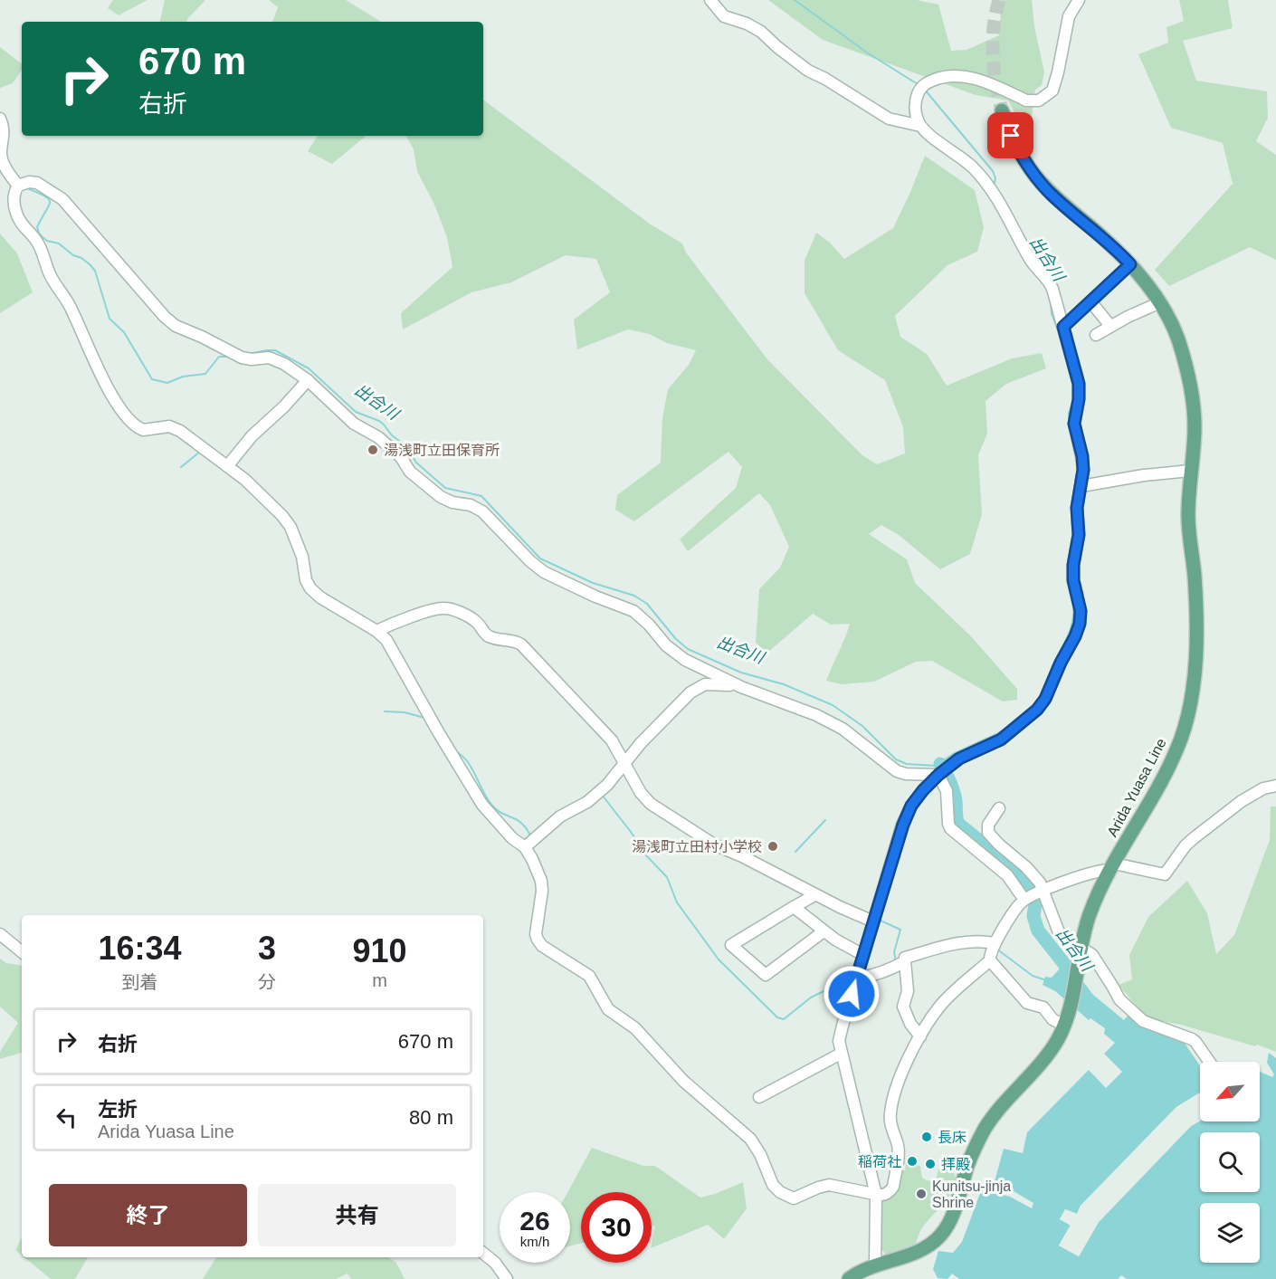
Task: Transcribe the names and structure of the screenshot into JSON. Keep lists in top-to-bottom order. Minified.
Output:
{"streets":{"main road":["Arida Yuasa Line"]},"water":["出合川"],"places":["湯浅町立田保育所","湯浅町立田村小学校","長床","稲荷社","拝殿","Kunitsu-jinja Shrine"],"north":"bottom left","page":{"turn":["670 m","右折"],"eta":["16:34","到着","3","分","910","m"],"list":[{"name":"右折","value":"670 m"},{"name":"左折","note":"Arida Yuasa Line","value":"80 m"}],"buttons":["終了","共有"],"speed":"26 km/h","limit":"30"}}
